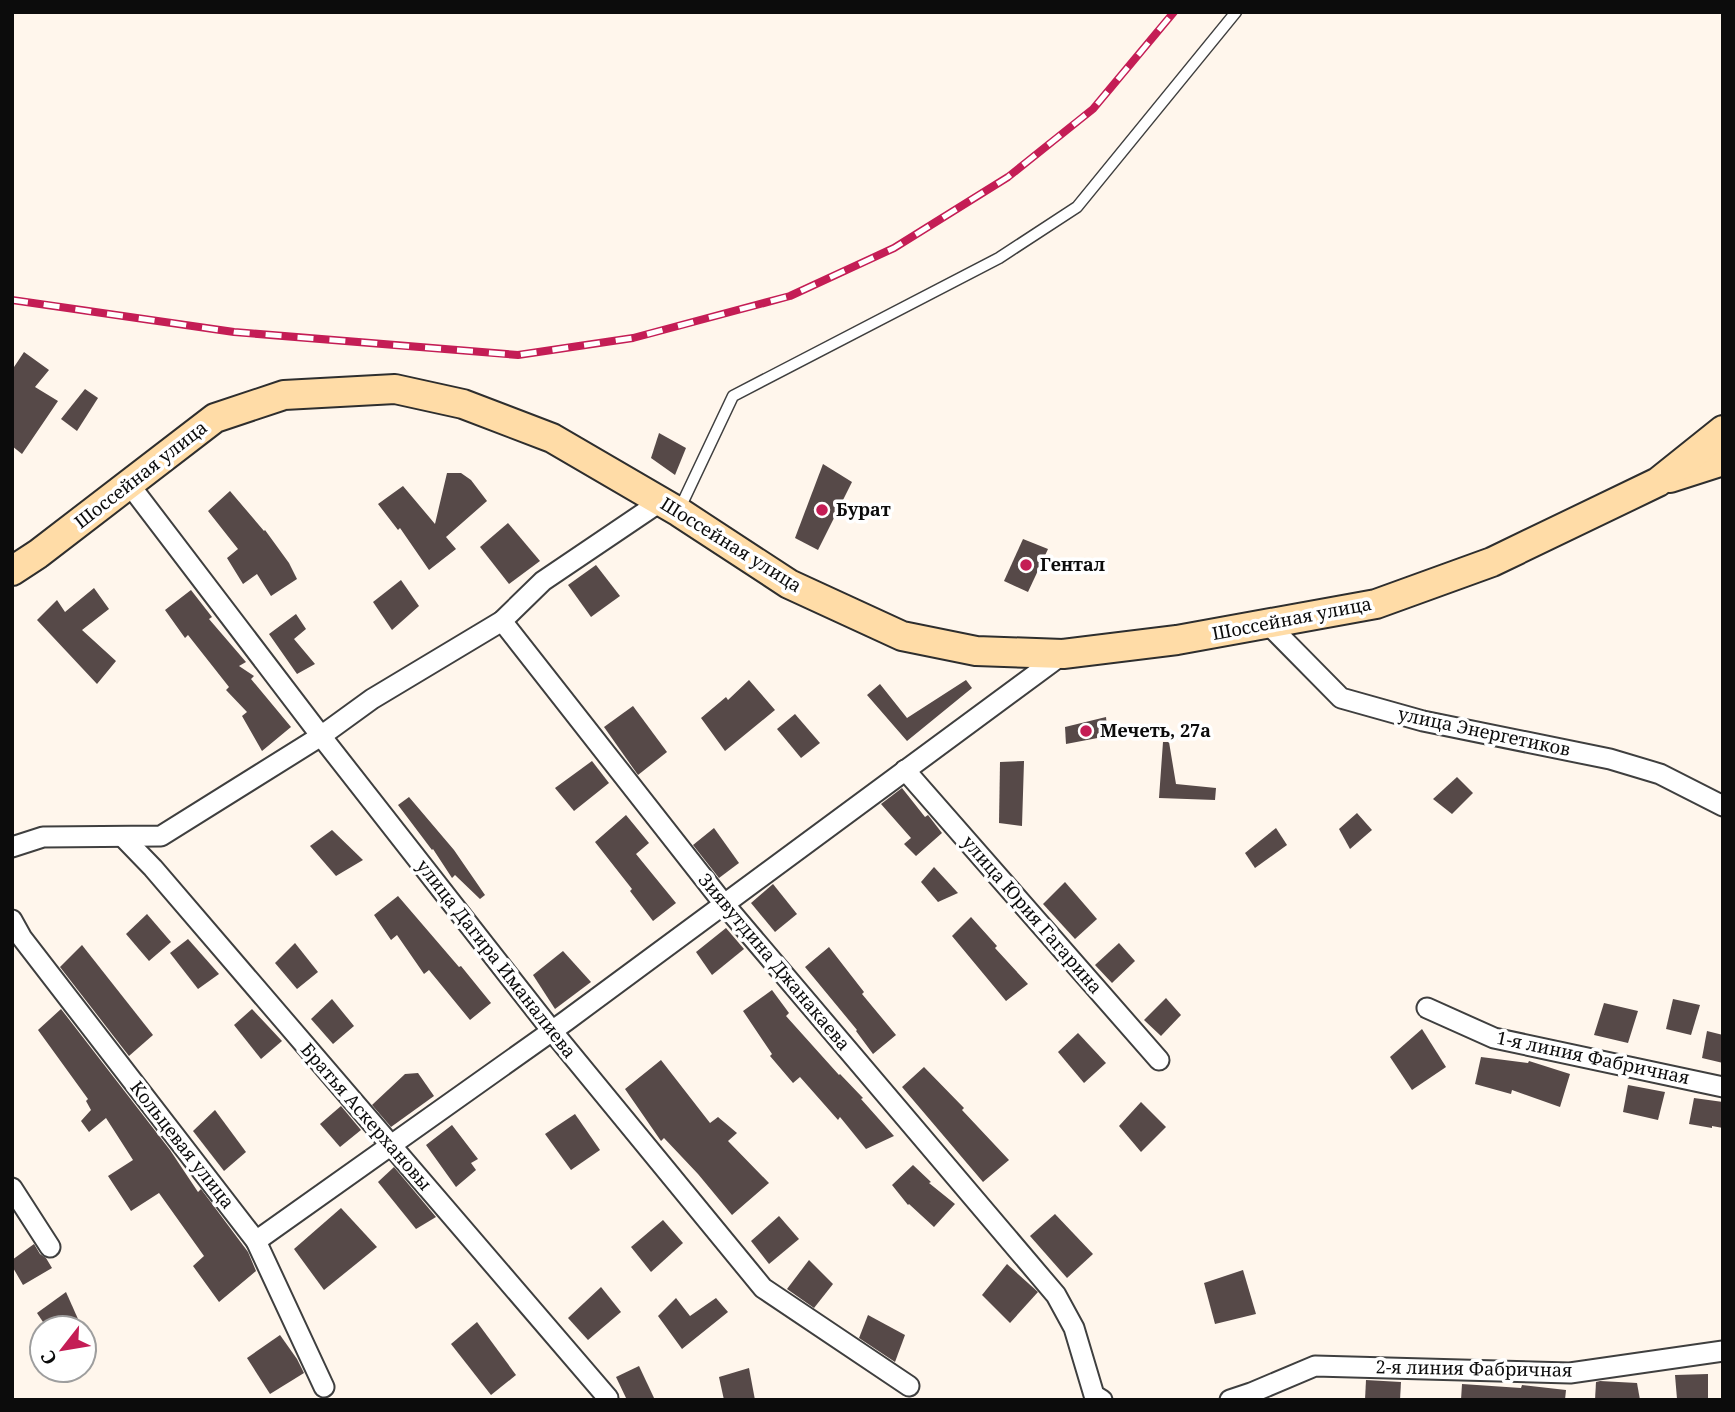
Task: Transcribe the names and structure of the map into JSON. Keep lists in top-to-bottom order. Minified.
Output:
{"streets":{"main road":["Шоссейная улица"],"street":["улица Энергетиков","улица Юрия Гагарина","улица Дагира Иманалиева","Зиявутдина Джанакаева","1-я линия Фабричная","Братья Аскерхановы","Кольцевая улица","2-я линия Фабричная"]},"crossings":[["Шоссейная улица","улица Энергетиков"],["Шоссейная улица","улица Дагира Иманалиева"]],"places":["Бурат","Гентал","Мечеть, 27а"],"north":"bottom left"}
